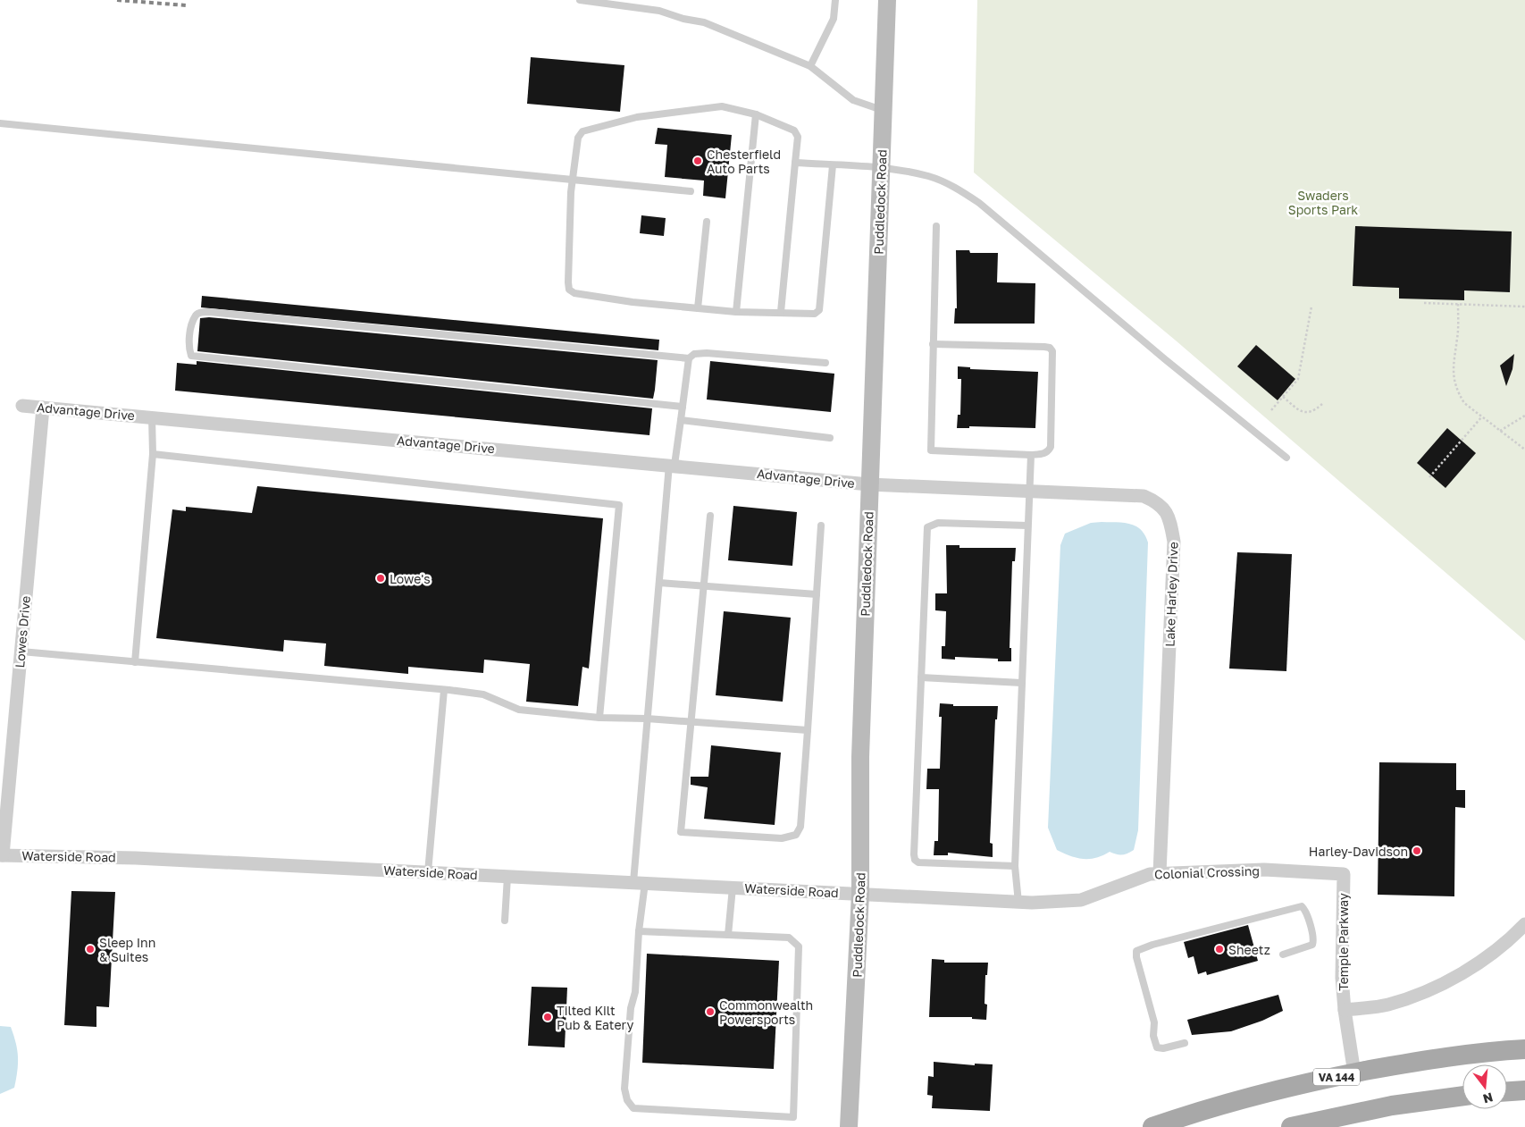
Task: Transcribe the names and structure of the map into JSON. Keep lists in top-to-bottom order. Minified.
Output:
{"streets":{"main road":["Puddledock Road","VA 144"],"street":["Advantage Drive","Lake Harley Drive","Lowes Drive","Waterside Road","Colonial Crossing","Temple Parkway"]},"crossings":[["Puddledock Road","Advantage Drive"],["Puddledock Road","Lake Harley Drive"],["Puddledock Road","Waterside Road"],["Puddledock Road","Colonial Crossing"],["Advantage Drive","Lake Harley Drive"],["Advantage Drive","Lowes Drive"],["Lake Harley Drive","Colonial Crossing"],["Lowes Drive","Waterside Road"],["Waterside Road","Colonial Crossing"],["Colonial Crossing","Temple Parkway"],["Temple Parkway","VA 144"]],"parks":["Swaders Sports Park"],"places":["Chesterfield Auto Parts","Lowe's","Harley-Davidson","Sleep Inn & Suites","Sheetz","Commonwealth Powersports","Tilted Kilt Pub & Eatery"],"north":"bottom"}
